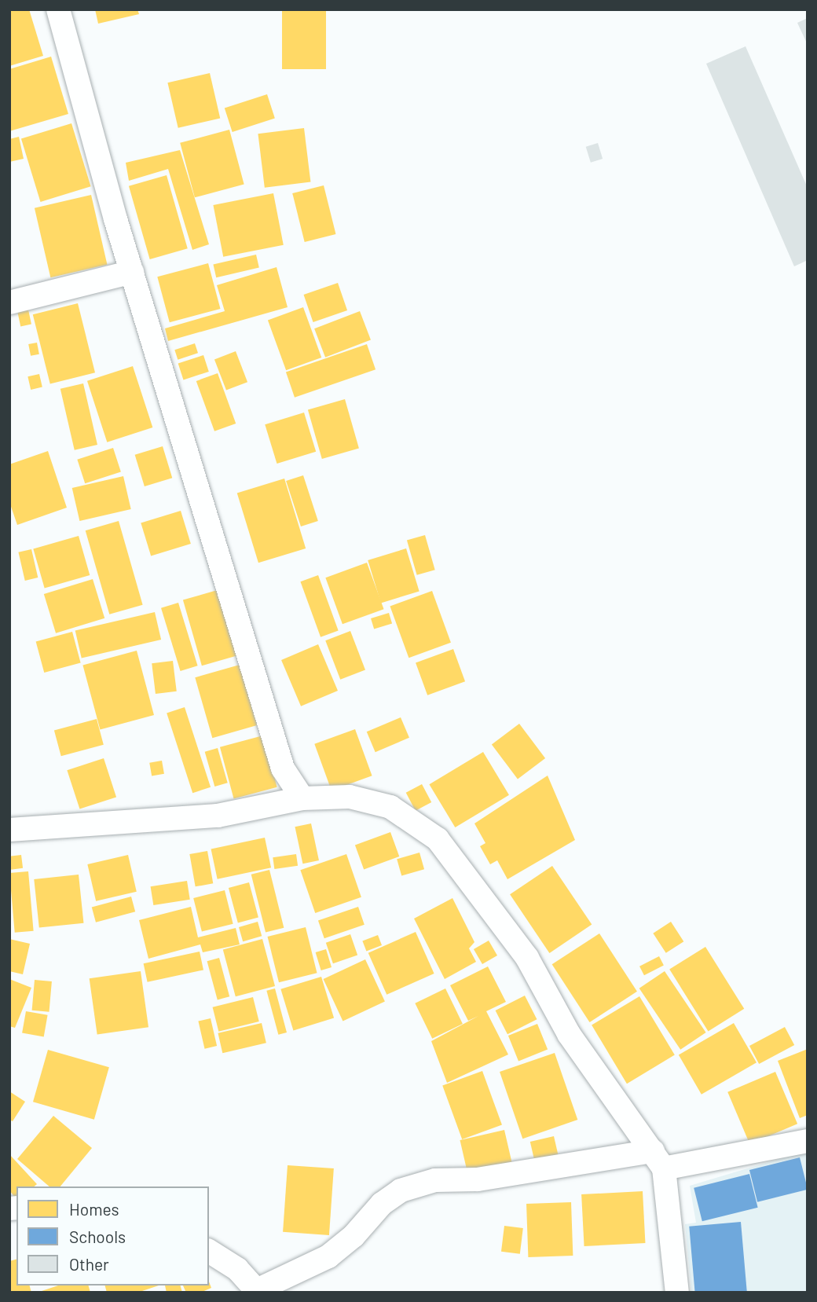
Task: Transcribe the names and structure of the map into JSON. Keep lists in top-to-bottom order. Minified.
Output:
{"legend":["Homes","Schools","Other"]}
